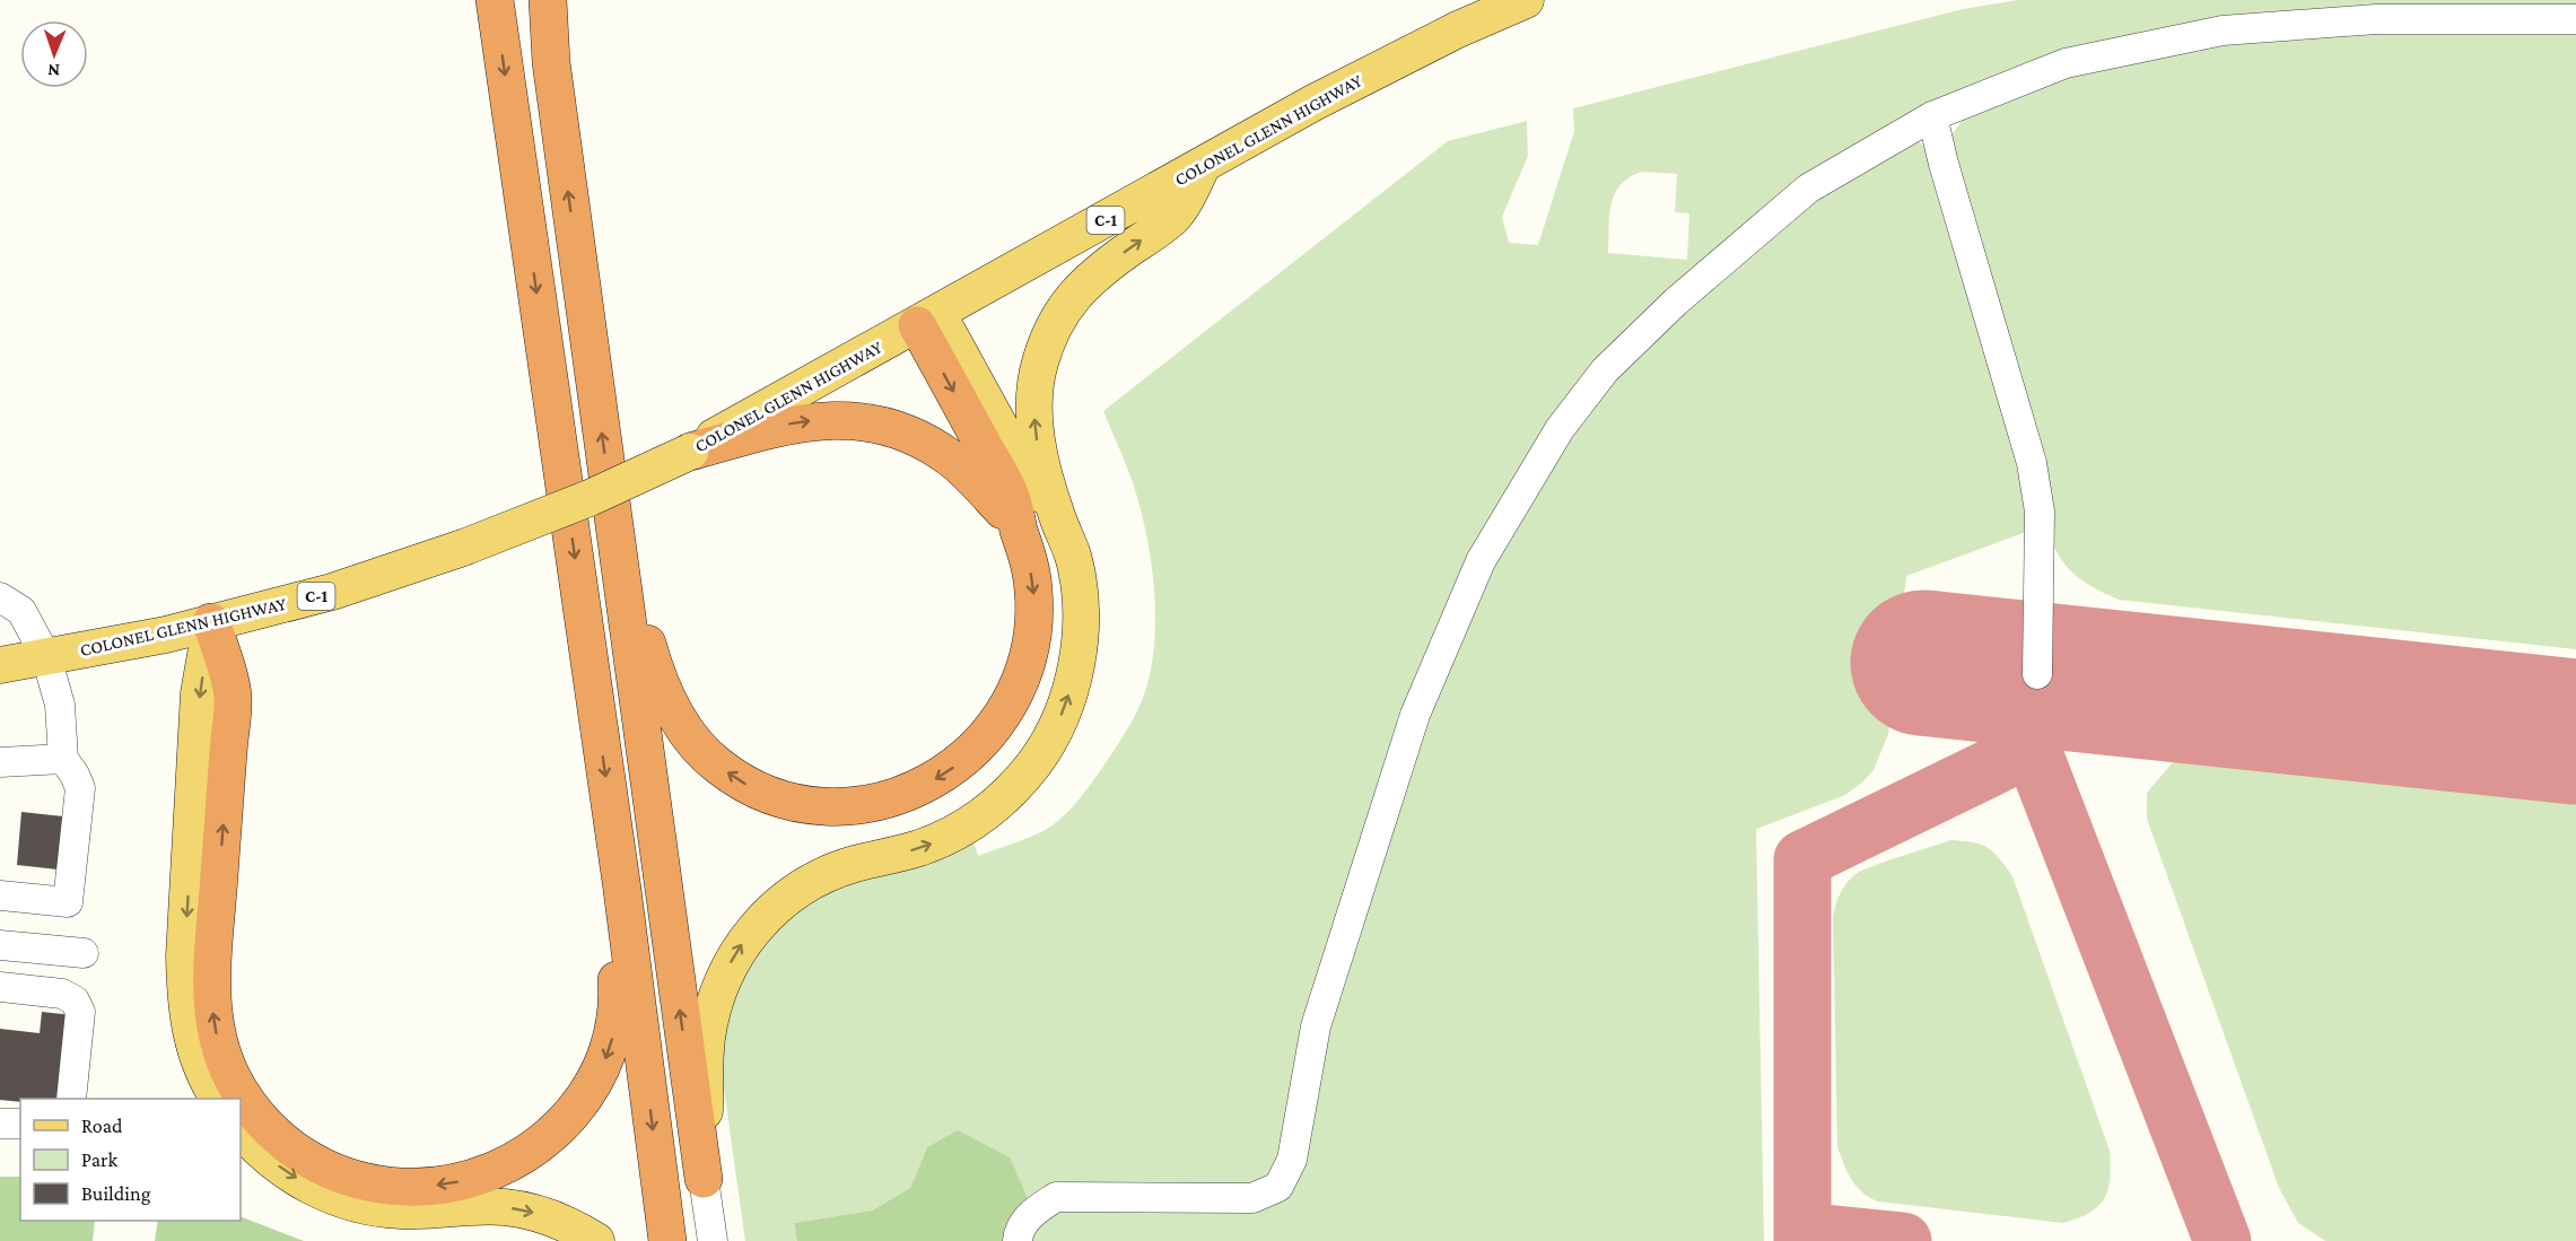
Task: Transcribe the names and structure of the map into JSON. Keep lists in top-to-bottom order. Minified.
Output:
{"streets":{"main road":["COLONEL GLENN HIGHWAY","C-1"]},"legend":["Road","Park","Building"],"north":"bottom"}
